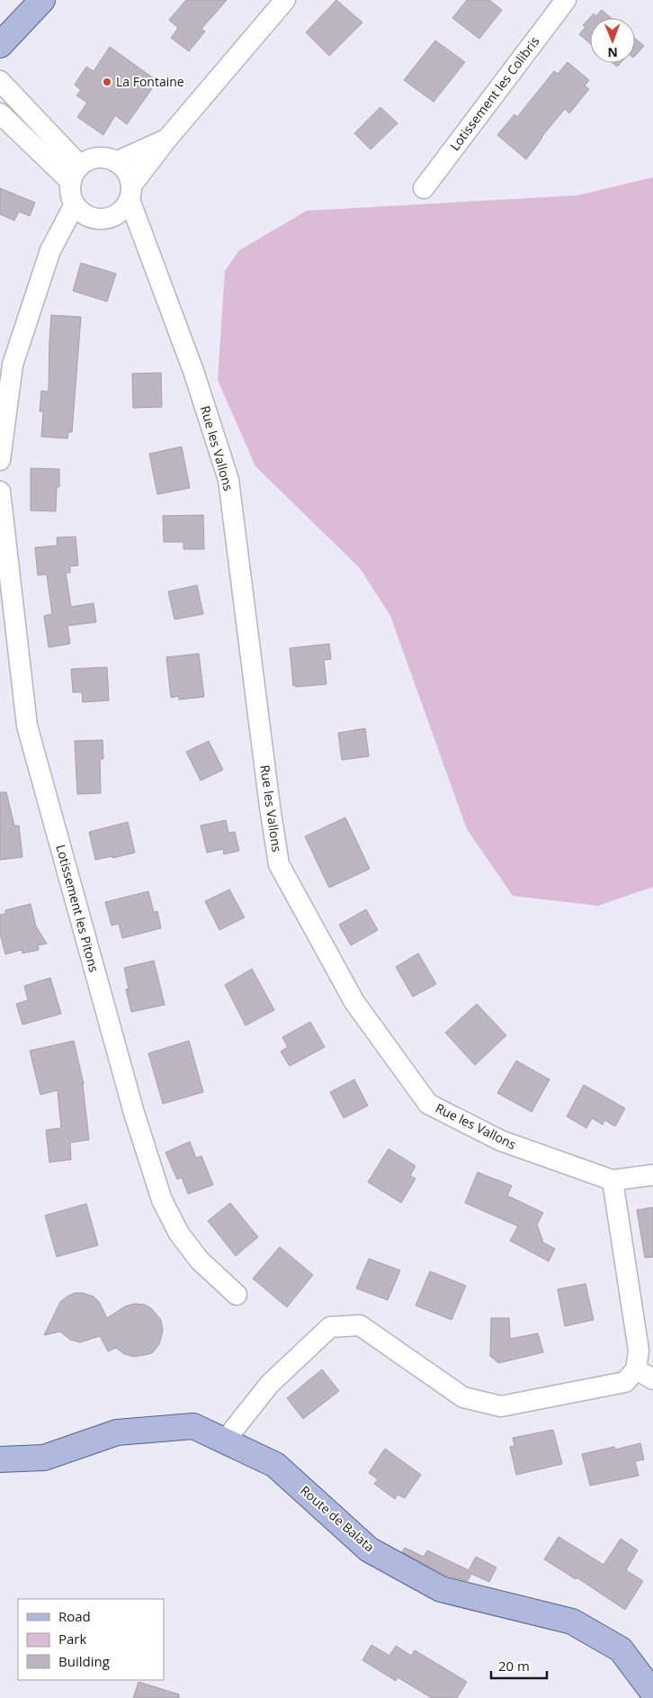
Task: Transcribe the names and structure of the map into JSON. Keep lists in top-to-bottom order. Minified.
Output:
{"streets":{"main road":["Route de Balata"],"street":["Lotissement les Colibris","Rue les Vallons","Lotissement les Pitons"]},"places":["La Fontaine"],"legend":["Road","Park","Building"],"scale_bar":"20 m","north":"bottom"}
